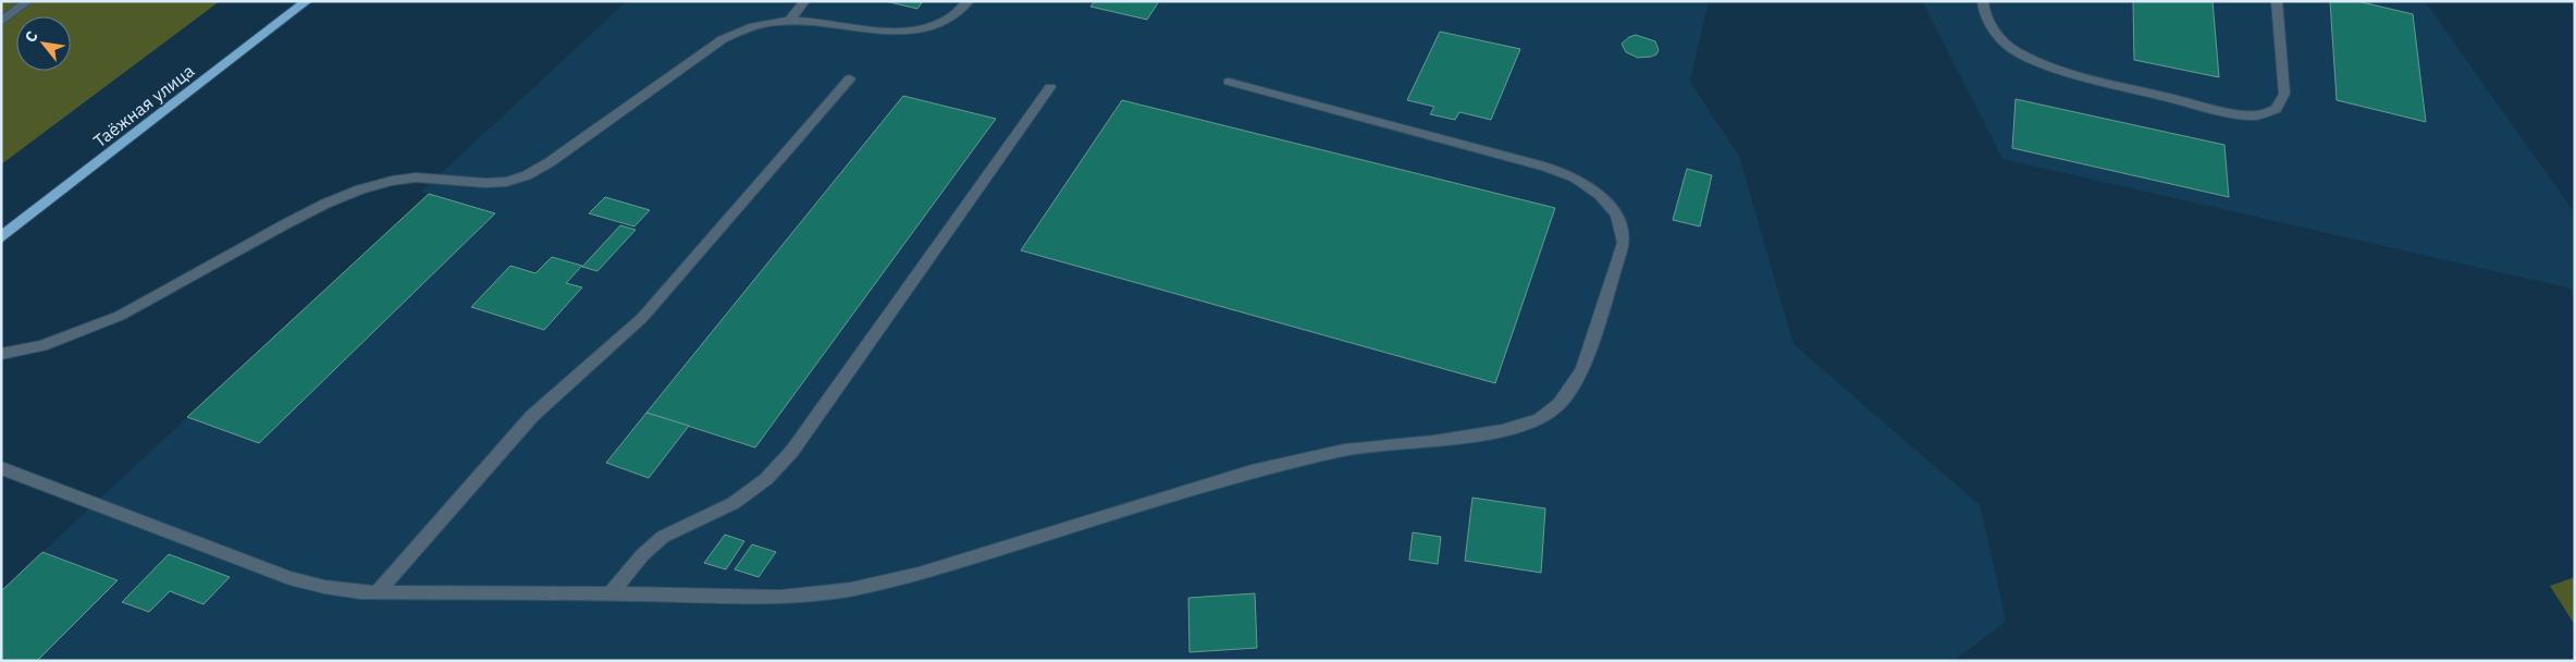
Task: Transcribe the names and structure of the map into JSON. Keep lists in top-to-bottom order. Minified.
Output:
{"streets":{"highway":["Таёжная улица"]},"north":"top left"}
